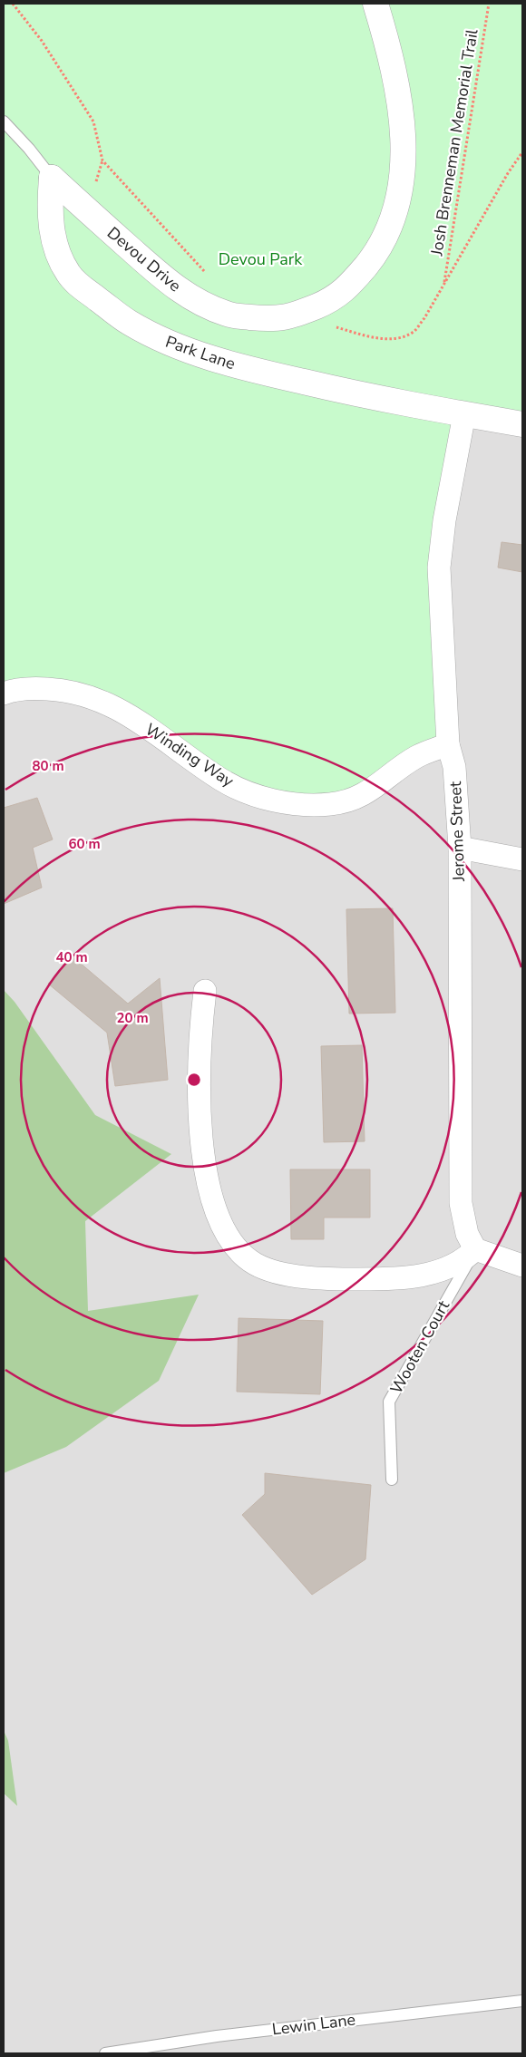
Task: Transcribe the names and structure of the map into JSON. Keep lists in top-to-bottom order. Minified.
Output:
{"streets":{"street":["Devou Drive","Park Lane","Winding Way","Jerome Street"],"lane":["Wooten Court","Lewin Lane"],"path":["Josh Brenneman Memorial Trail"]},"crossings":[["Devou Drive","Park Lane"],["Park Lane","Jerome Street"],["Winding Way","Jerome Street"],["Jerome Street","Wooten Court"]],"parks":["Devou Park"],"rings":["80 m","60 m","40 m","20 m"]}
